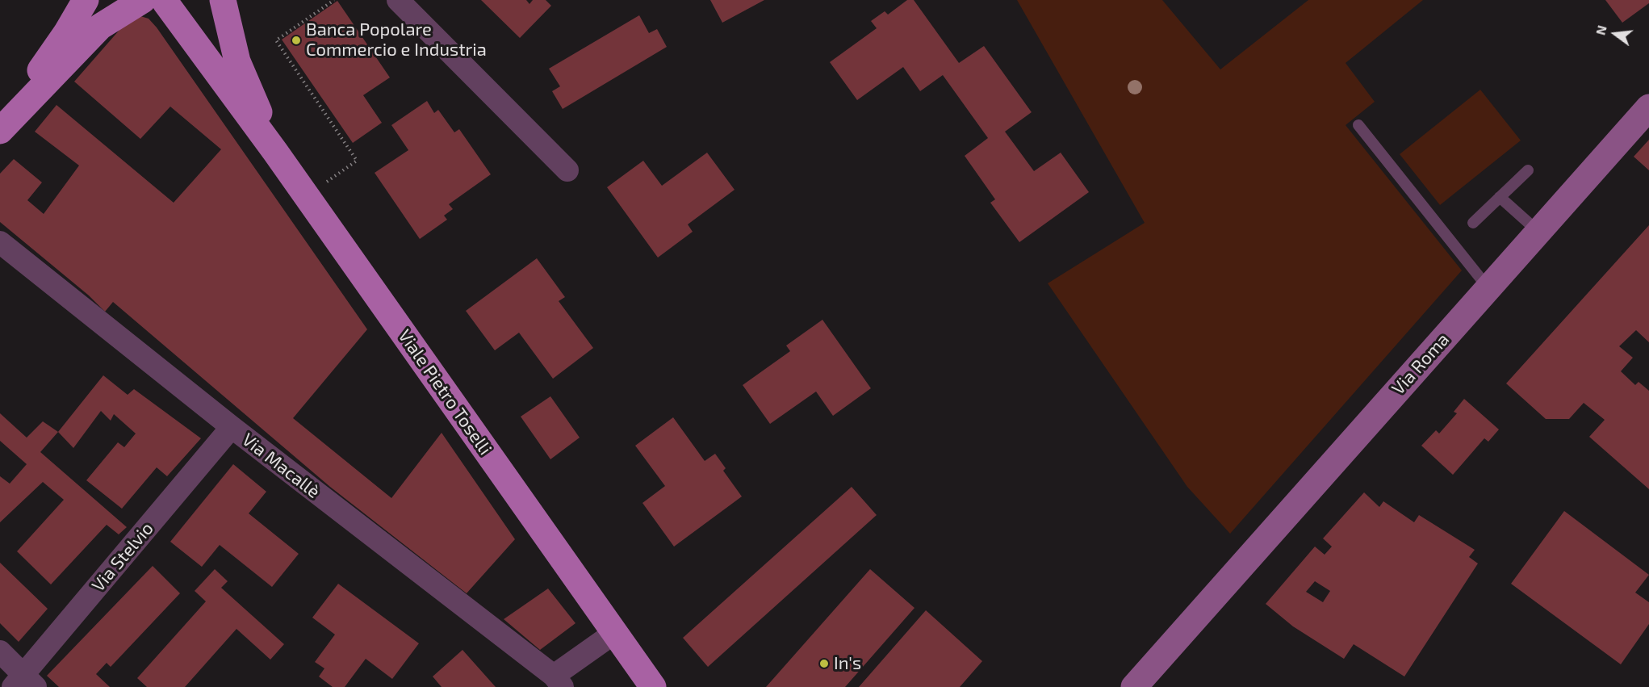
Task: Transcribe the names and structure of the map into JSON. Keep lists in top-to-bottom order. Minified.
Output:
{"streets":{"main road":["Viale Pietro Toselli"],"street":["Via Roma","Via Macallè","Via Stelvio"]},"crossings":[["Via Macallè","Via Stelvio"]],"places":["Banca Popolare Commercio e Industria","In's"],"north":"left"}
